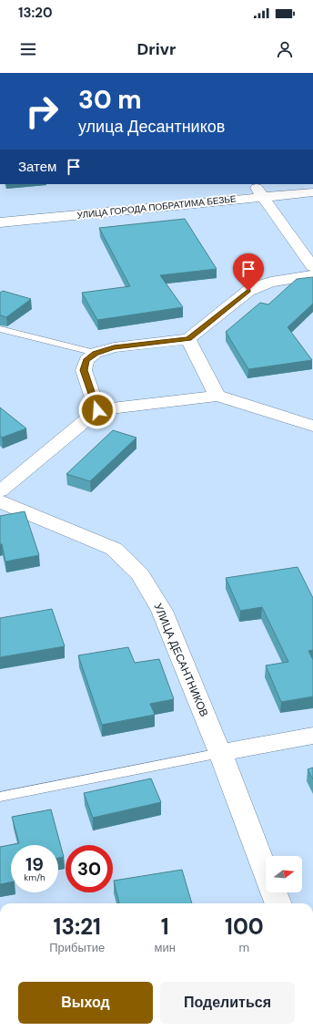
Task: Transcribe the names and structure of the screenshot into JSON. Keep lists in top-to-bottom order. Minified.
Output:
{"streets":{"street":["УЛИЦА ГОРОДА ПОБРАТИМА БЕЗЬЕ","УЛИЦА ДЕСАНТНИКОВ"]},"north":"right","page":{"status":"13:20","header":"Drivr","turn":["30 m","улица Десантников"],"then":"Затем","speed":"19 km/h","limit":"30","eta":["13:21","Прибытие","1","мин","100","m"],"buttons":["Выход","Поделиться"]}}
